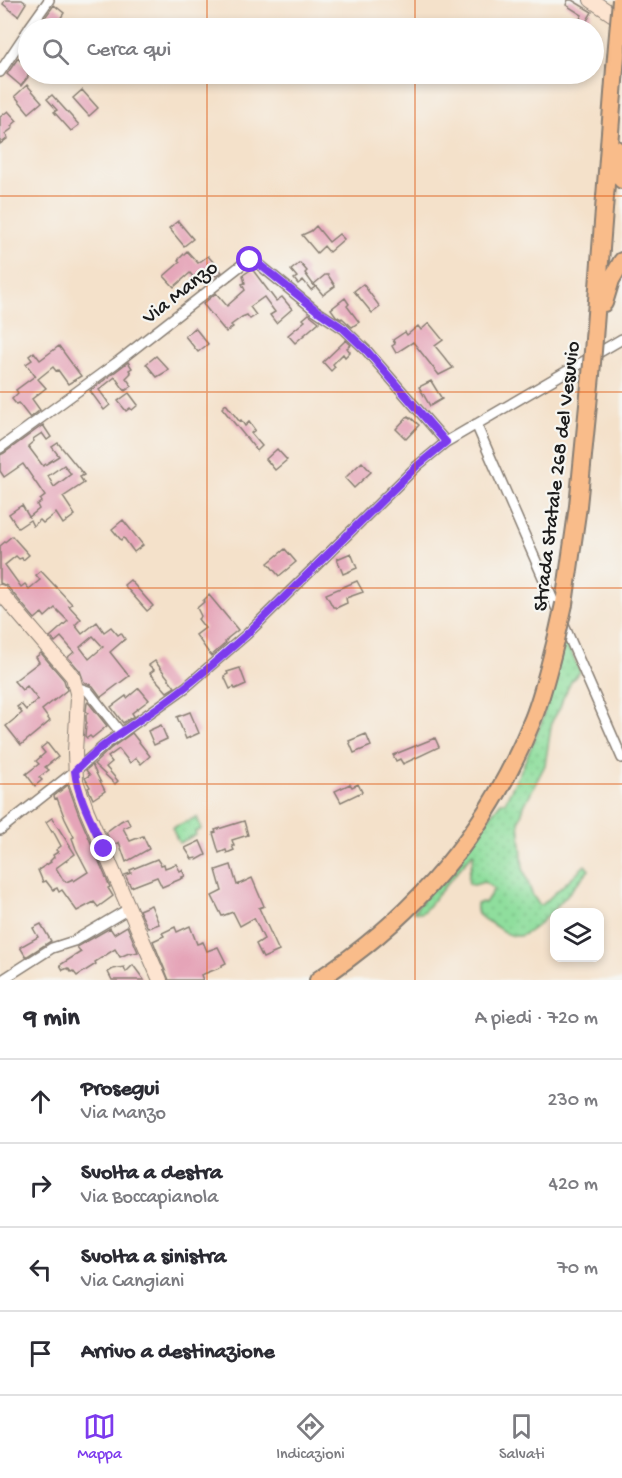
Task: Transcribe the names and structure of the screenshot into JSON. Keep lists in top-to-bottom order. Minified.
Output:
{"streets":{"highway":["Strada Statale 268 del Vesuvio"],"street":["Via Manzo"]},"page":{"search":"Cerca qui","heading":["9 min","A piedi · 720 m"],"list":[["Prosegui","Via Manzo","230 m"],["Svolta a destra","Via Boccapianola","420 m"],["Svolta a sinistra","Via Cangiani","70 m"],"Arrivo a destinazione"],"nav":["Mappa","Indicazioni","Salvati"]}}
